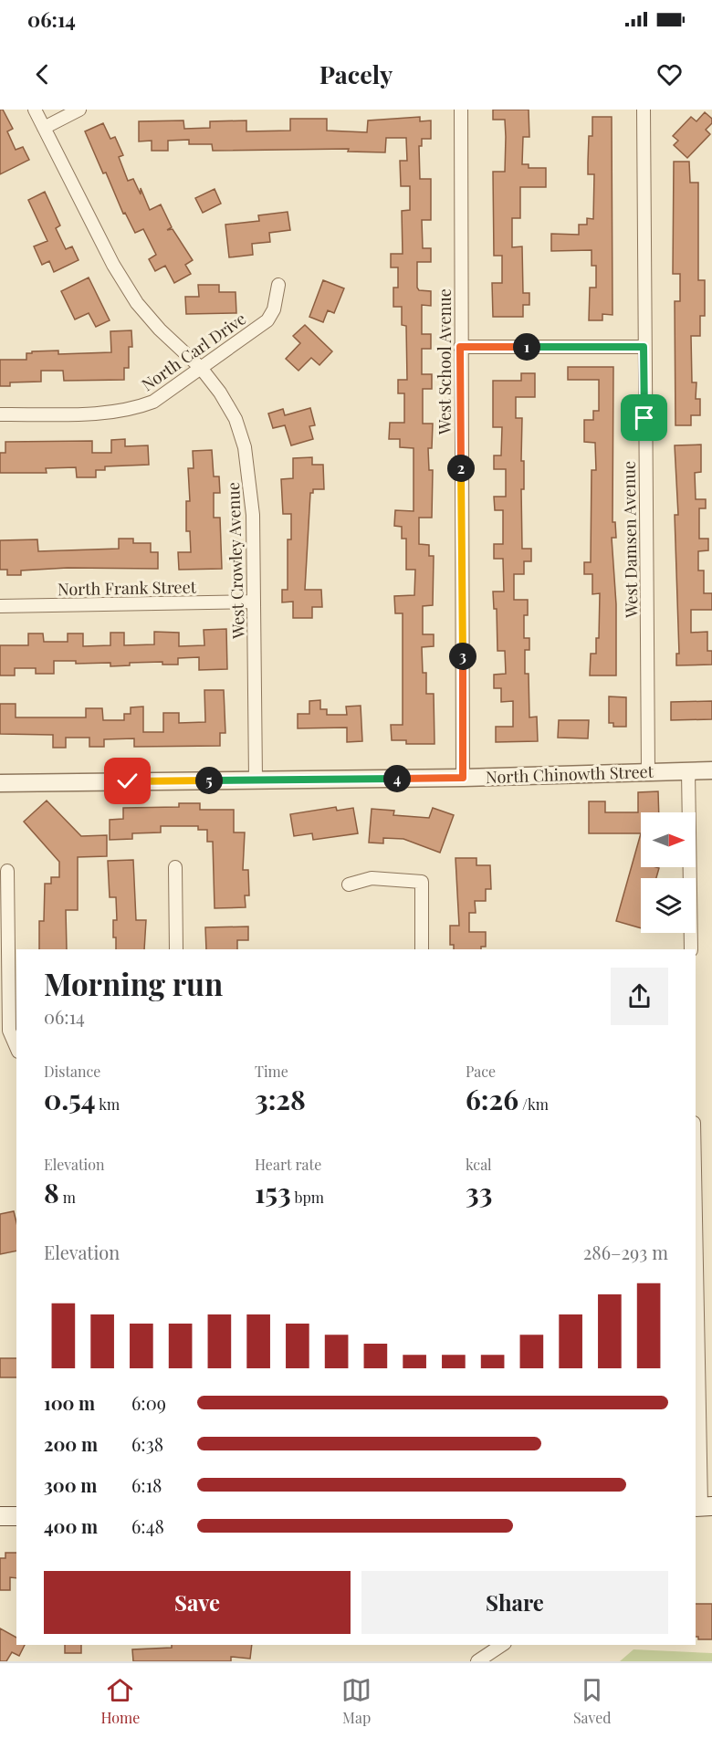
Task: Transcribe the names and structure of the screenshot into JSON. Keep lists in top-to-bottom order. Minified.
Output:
{"streets":{"street":["North Carl Drive","West School Avenue","West Damsen Avenue","West Crowley Avenue","North Frank Street","North Chinowth Street"]},"crossings":[["North Carl Drive","West Crowley Avenue"],["West School Avenue","North Chinowth Street"],["West Damsen Avenue","North Chinowth Street"],["West Crowley Avenue","North Frank Street"],["West Crowley Avenue","North Chinowth Street"]],"north":"right","page":{"status":"06:14","header":"Pacely","pins":["1","2","3","4","5"],"heading":["Morning run","06:14"],"stats":[["Distance","0.54 km"],["Time","3:28"],["Pace","6:26 /km"],["Elevation","8 m"],["Heart rate","153 bpm"],["kcal","33"]],"chart":["Elevation","286–293 m"],"list":[{"name":"100 m","note":"6:09"},{"name":"200 m","note":"6:38"},{"name":"300 m","note":"6:18"},{"name":"400 m","note":"6:48"}],"buttons":["Save","Share"],"tabs":["Home","Map","Saved"]}}
